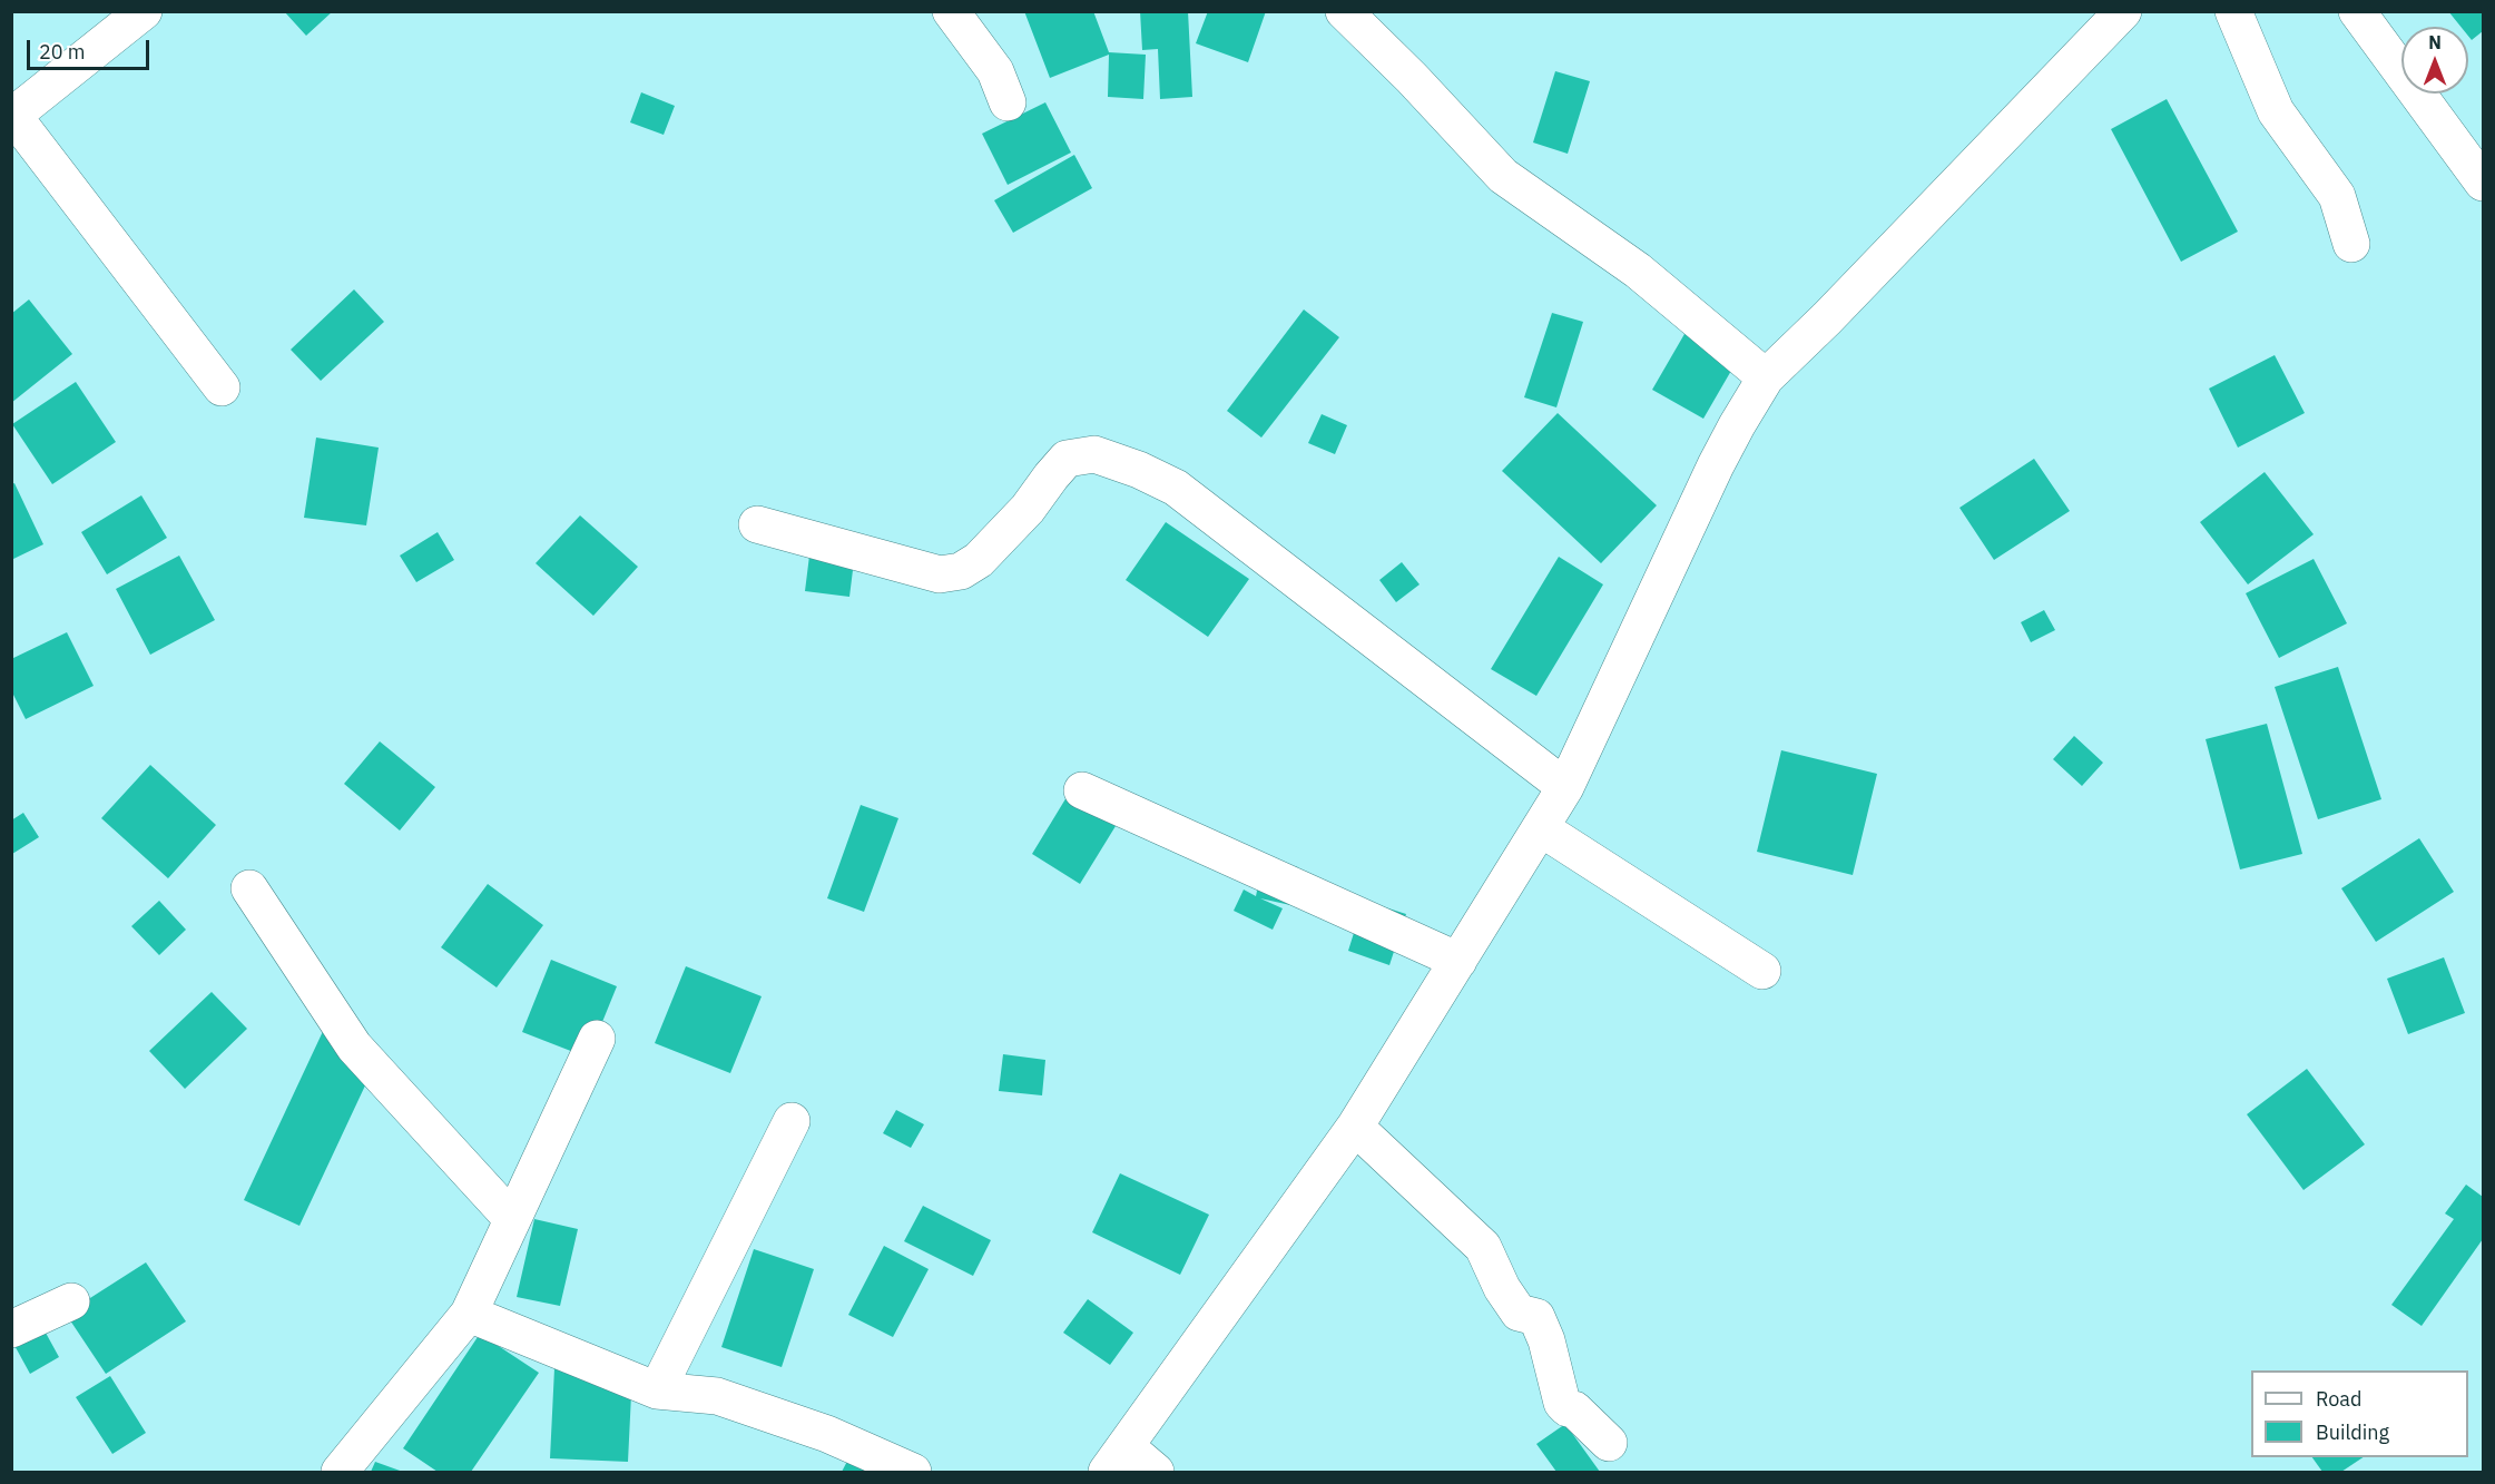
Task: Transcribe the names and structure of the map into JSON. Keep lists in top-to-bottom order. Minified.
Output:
{"legend":["Road","Building"],"scale_bar":"20 m","north":"top"}
